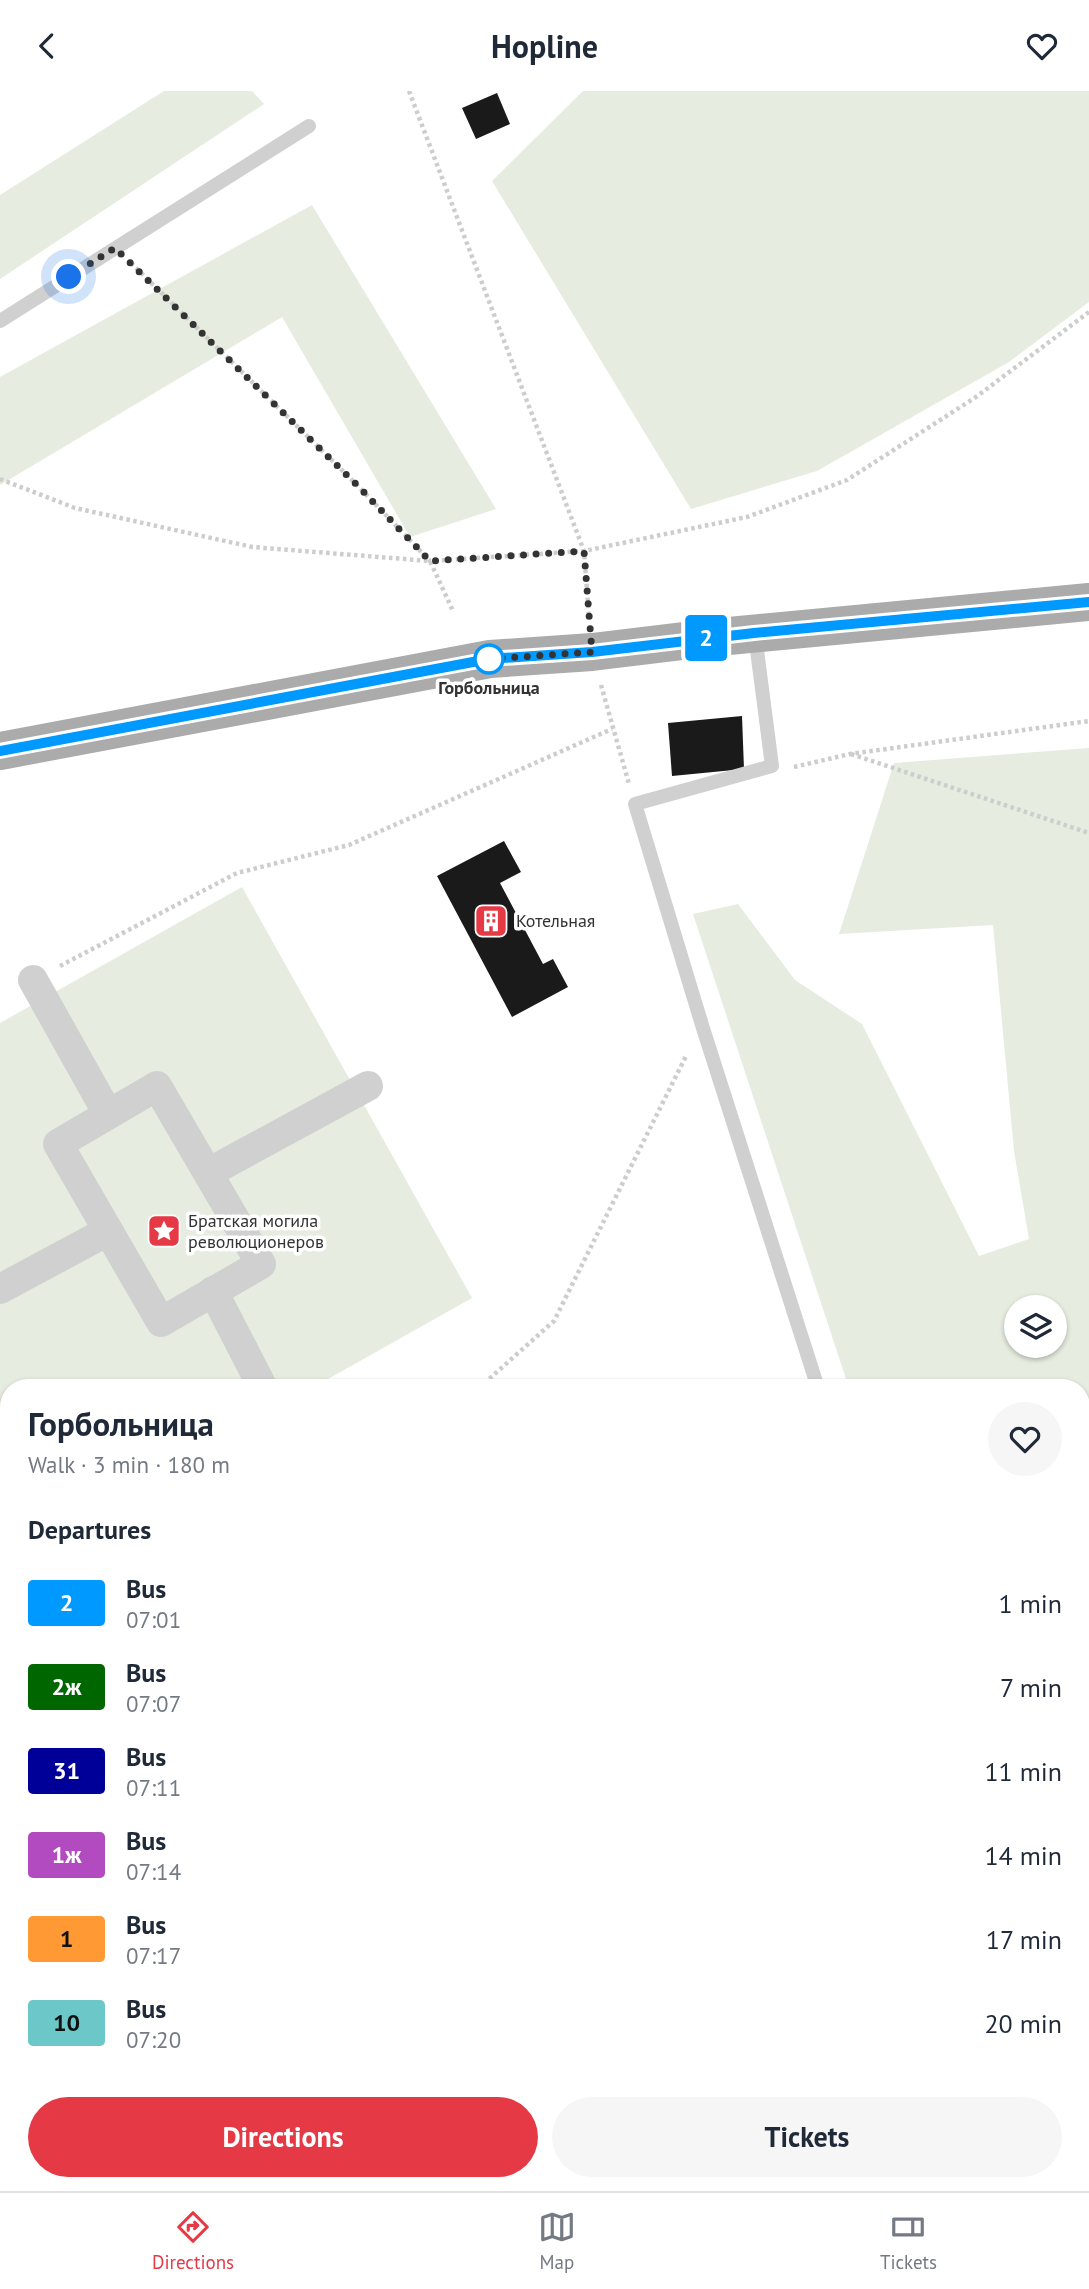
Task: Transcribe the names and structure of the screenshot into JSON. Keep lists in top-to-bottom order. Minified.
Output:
{"places":{"other":["Горбольница"],"building":["Котельная"],"place":["Братская могила революционеров"]},"lines":["bus line 2"],"page":{"header":"Hopline","on_map":"2","heading":[["Горбольница","Walk · 3 min · 180 m"],"Departures"],"list":[{"mark":"2","name":"Bus","note":"07:01","value":"1 min"},{"mark":"2ж","name":"Bus","note":"07:07","value":"7 min"},{"mark":"31","name":"Bus","note":"07:11","value":"11 min"},{"mark":"1ж","name":"Bus","note":"07:14","value":"14 min"},{"mark":"1","name":"Bus","note":"07:17","value":"17 min"},{"mark":"10","name":"Bus","note":"07:20","value":"20 min"}],"buttons":["Directions","Tickets"],"tabs":["Directions","Map","Tickets"]}}
